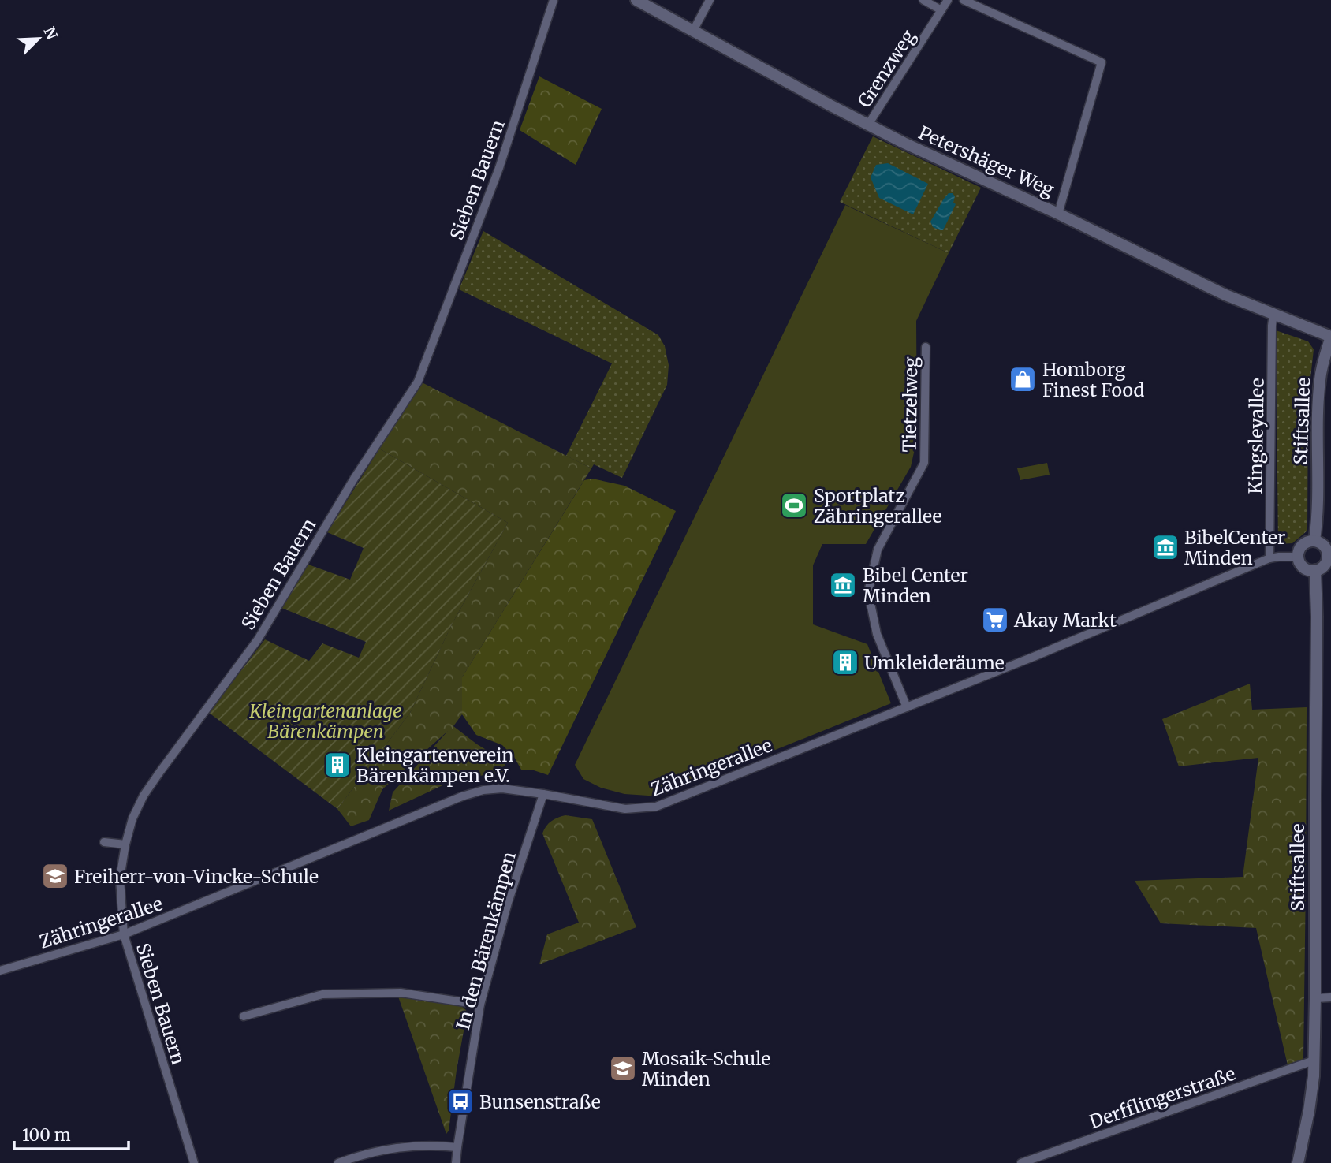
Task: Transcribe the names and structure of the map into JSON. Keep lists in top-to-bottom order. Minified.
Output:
{"streets":{"main road":["Petershäger Weg","Stiftsallee"],"street":["Grenzweg","Sieben Bauern","Tietzelweg","Kingsleyallee","Zähringerallee","In den Bärenkämpen","Derfflingerstraße"]},"crossings":[["Grenzweg","Petershäger Weg"],["Petershäger Weg","Stiftsallee"],["Petershäger Weg","Kingsleyallee"],["Sieben Bauern","Zähringerallee"],["Tietzelweg","Zähringerallee"],["Stiftsallee","Zähringerallee"],["Stiftsallee","Derfflingerstraße"],["Kingsleyallee","Zähringerallee"],["Zähringerallee","In den Bärenkämpen"]],"parks":["Kleingartenanlage Bärenkämpen"],"places":{"shop":["Homborg Finest Food"],"sports":["Sportplatz Zähringerallee"],"museum":["BibelCenter Minden","Bibel Center Minden"],"supermarket":["Akay Markt"],"building":["Umkleideräume","Kleingartenverein Bärenkämpen e.V."],"school or university":["Freiherr-von-Vincke-Schule","Mosaik-Schule Minden"],"bus stop":["Bunsenstraße"]},"scale_bar":"100 m","north":"top right"}
